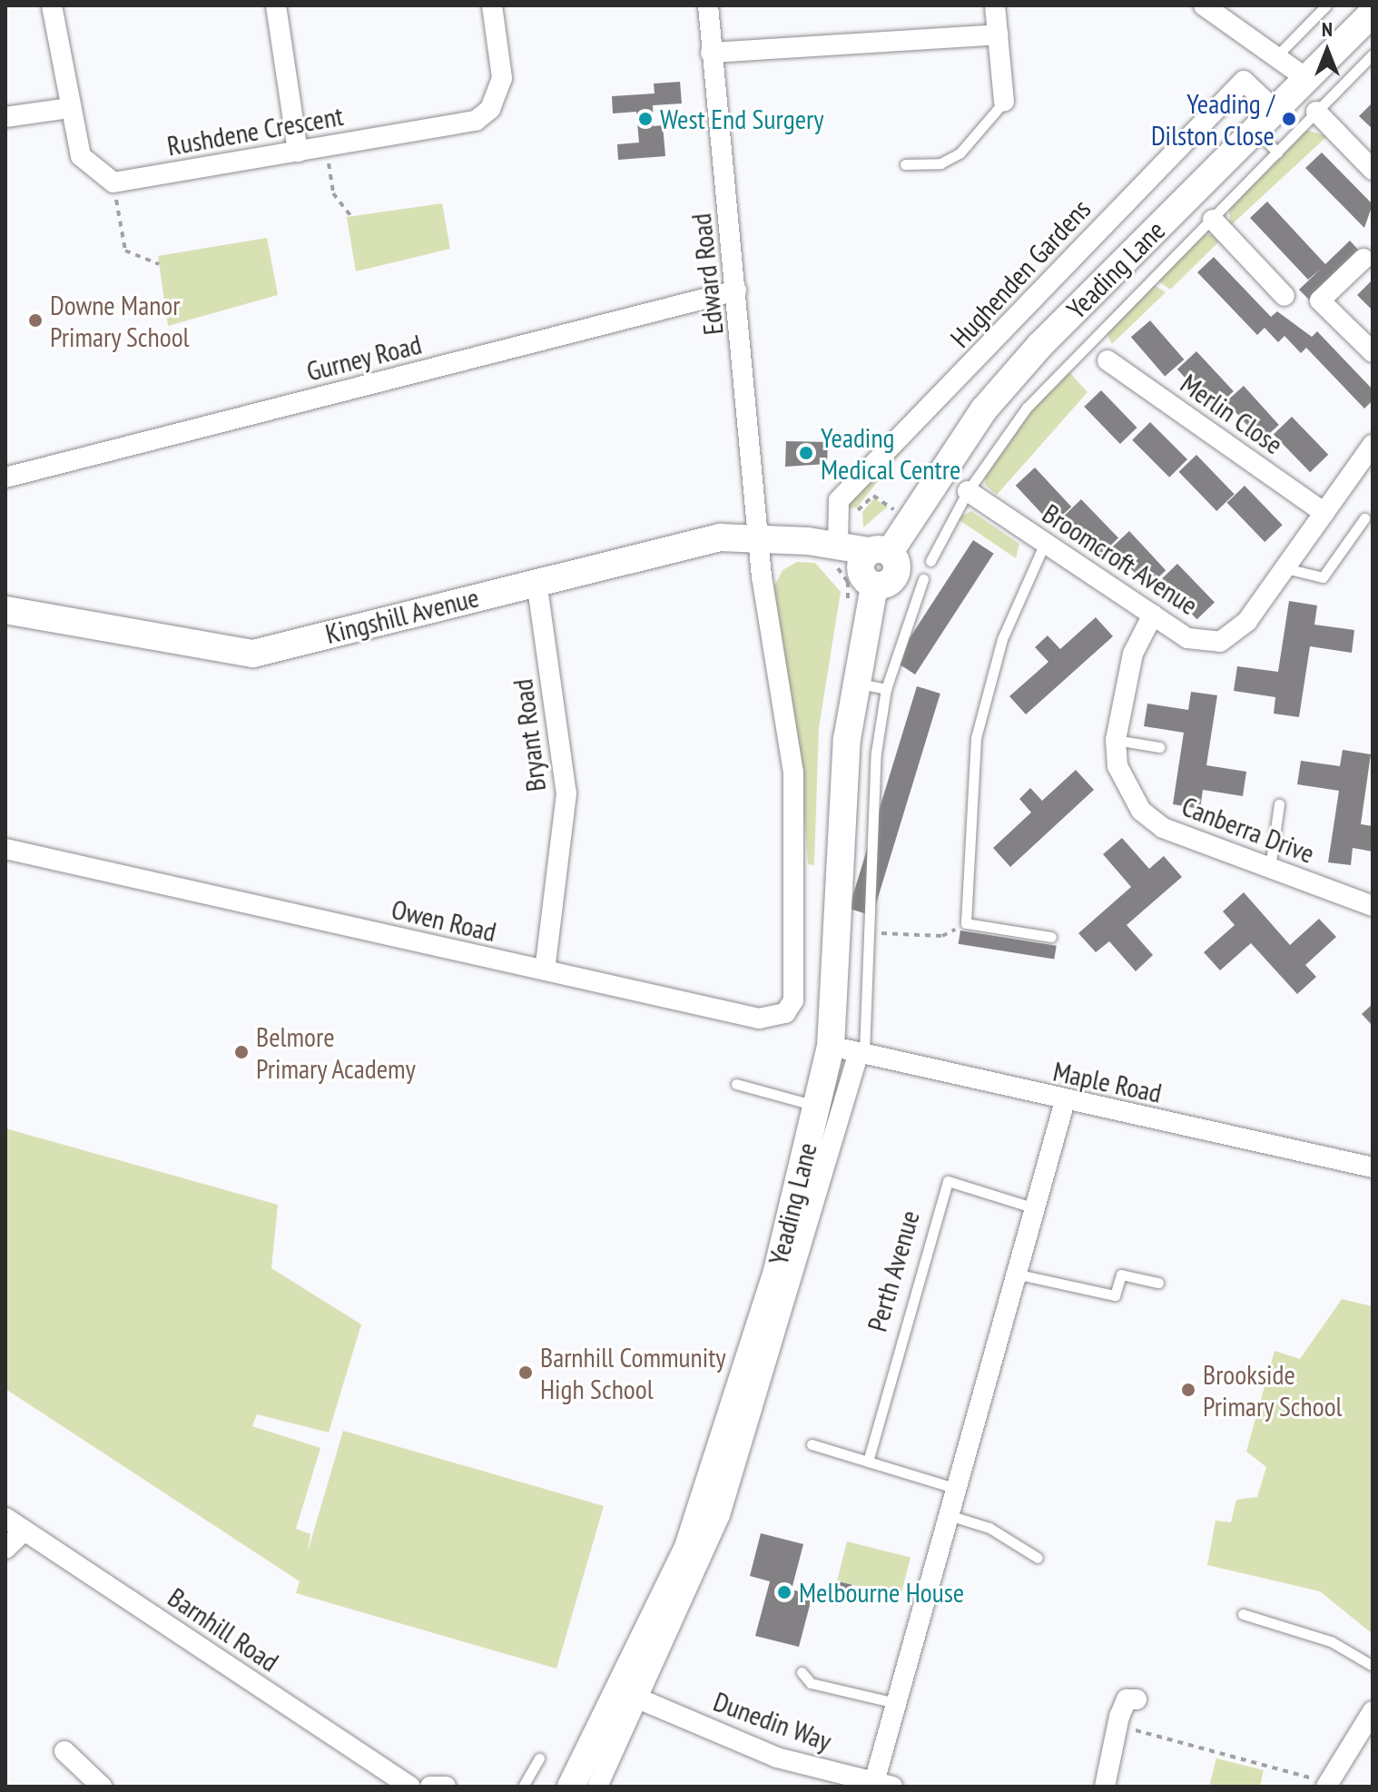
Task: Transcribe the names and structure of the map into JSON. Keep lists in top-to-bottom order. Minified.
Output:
{"streets":{"street":["Rushdene Crescent","Yeading Lane","Hughenden Gardens","Edward Road","Gurney Road","Merlin Close","Broomcroft Avenue","Kingshill Avenue","Bryant Road","Canberra Drive","Owen Road","Maple Road","Barnhill Road","Dunedin Way"],"lane":["Perth Avenue"]},"crossings":[["Yeading Lane","Hughenden Gardens"],["Yeading Lane","Kingshill Avenue"],["Yeading Lane","Maple Road"],["Edward Road","Gurney Road"],["Edward Road","Kingshill Avenue"],["Edward Road","Owen Road"],["Merlin Close","Broomcroft Avenue"],["Broomcroft Avenue","Canberra Drive"],["Kingshill Avenue","Bryant Road"],["Kingshill Avenue","Owen Road"],["Bryant Road","Owen Road"]],"places":["West End Surgery","Yeading / Dilston Close","Downe Manor Primary School","Yeading Medical Centre","Belmore Primary Academy","Barnhill Community High School","Brookside Primary School","Melbourne House"],"north":"top"}
